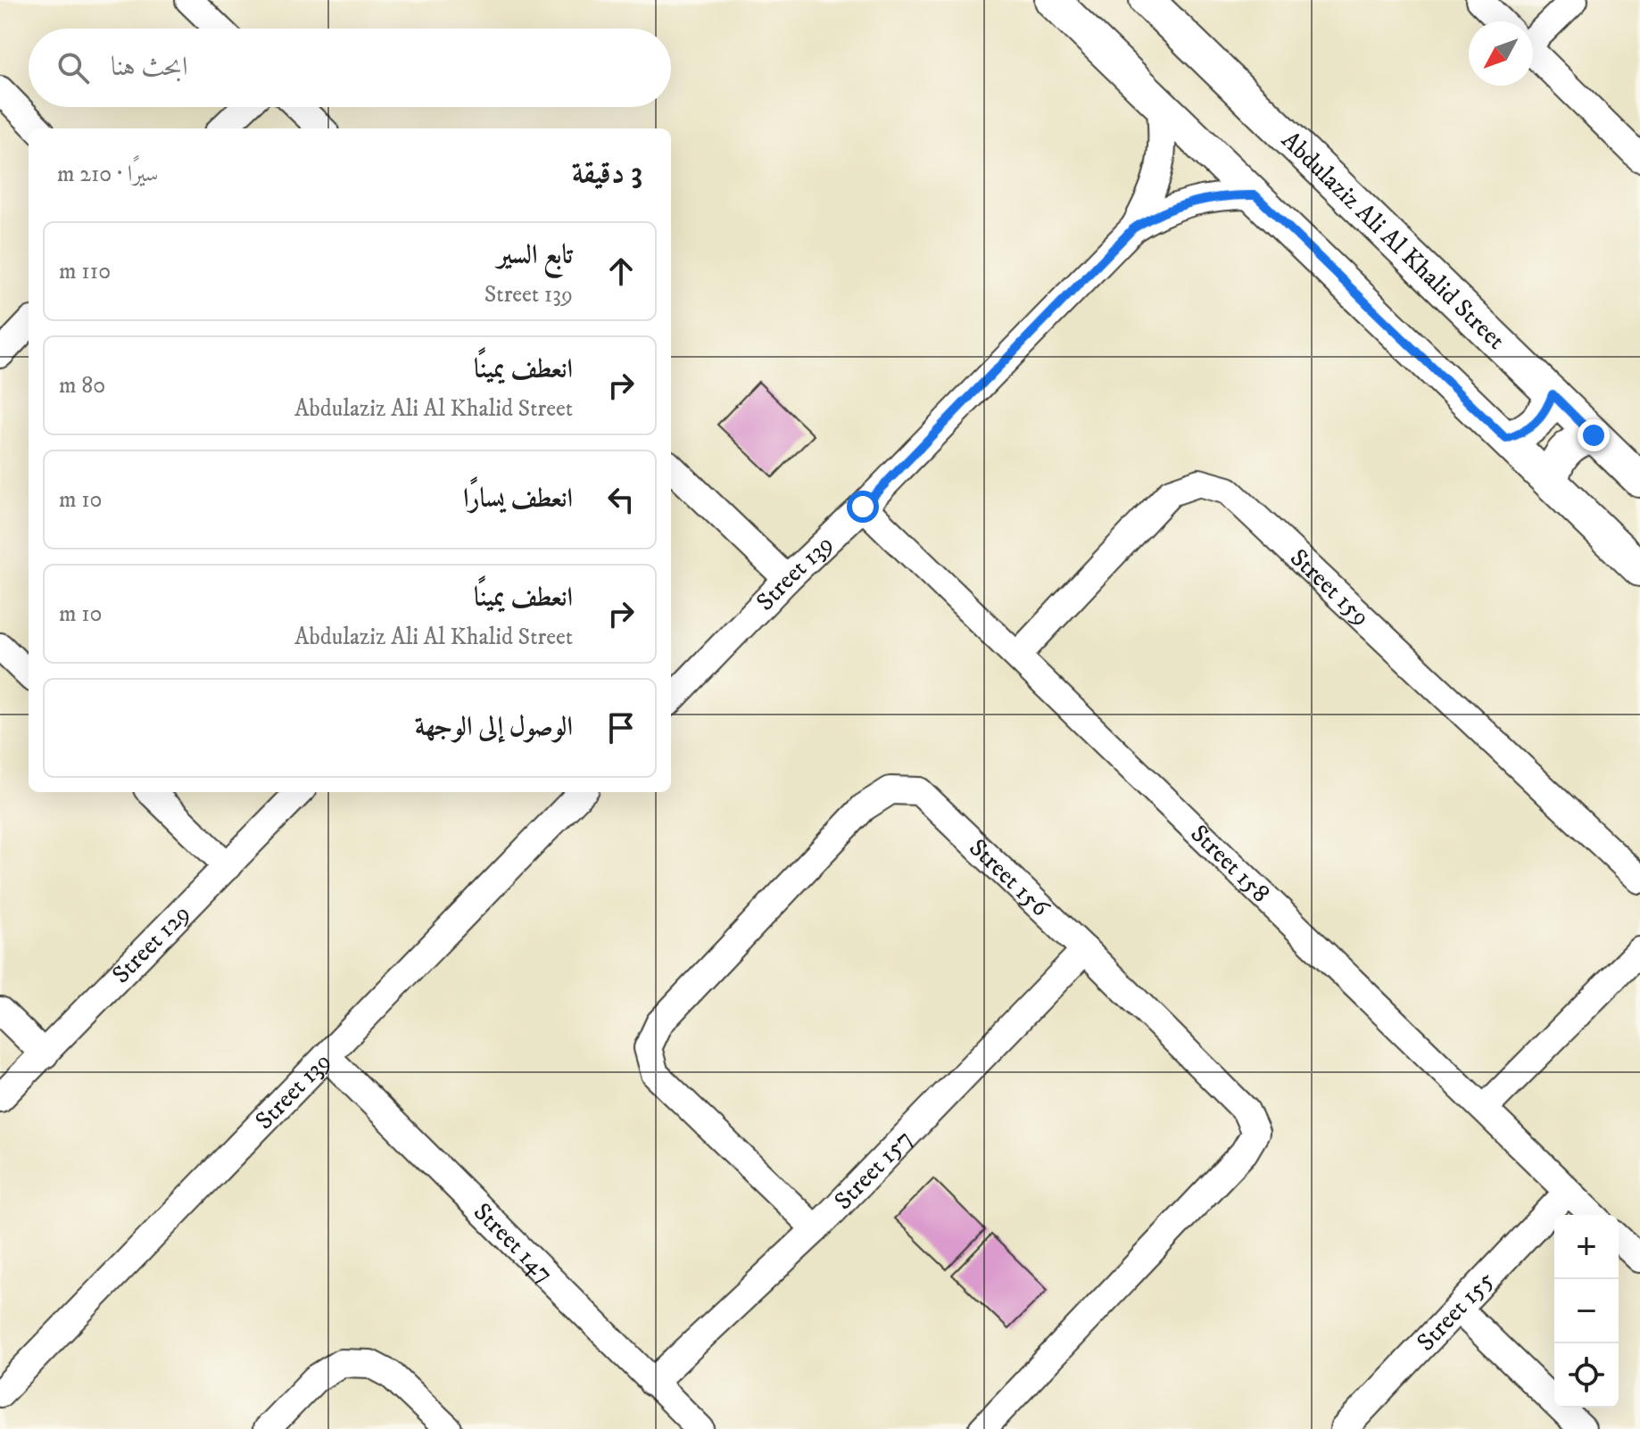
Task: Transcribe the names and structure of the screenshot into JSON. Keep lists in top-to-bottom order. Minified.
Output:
{"streets":{"street":["Abdulaziz Ali Al Khalid Street","Street 139","Street 159","Street 158","Street 156","Street 129","Street 157","Street 147","Street 155"]},"crossings":[["Street 139","Street 158"],["Street 139","Street 147"],["Street 159","Street 158"],["Street 158","Street 155"],["Street 156","Street 157"],["Street 157","Street 147"]],"north":"bottom left","page":{"search":"ابحث هنا","heading":["3 دقيقة","سيرًا · 210 m"],"list":[["تابع السير","Street 139","110 m"],["انعطف يمينًا","Abdulaziz Ali Al Khalid Street","80 m"],["انعطف يسارًا","10 m"],["انعطف يمينًا","Abdulaziz Ali Al Khalid Street","10 m"],"الوصول إلى الوجهة"],"map_buttons":["+","−"]}}
